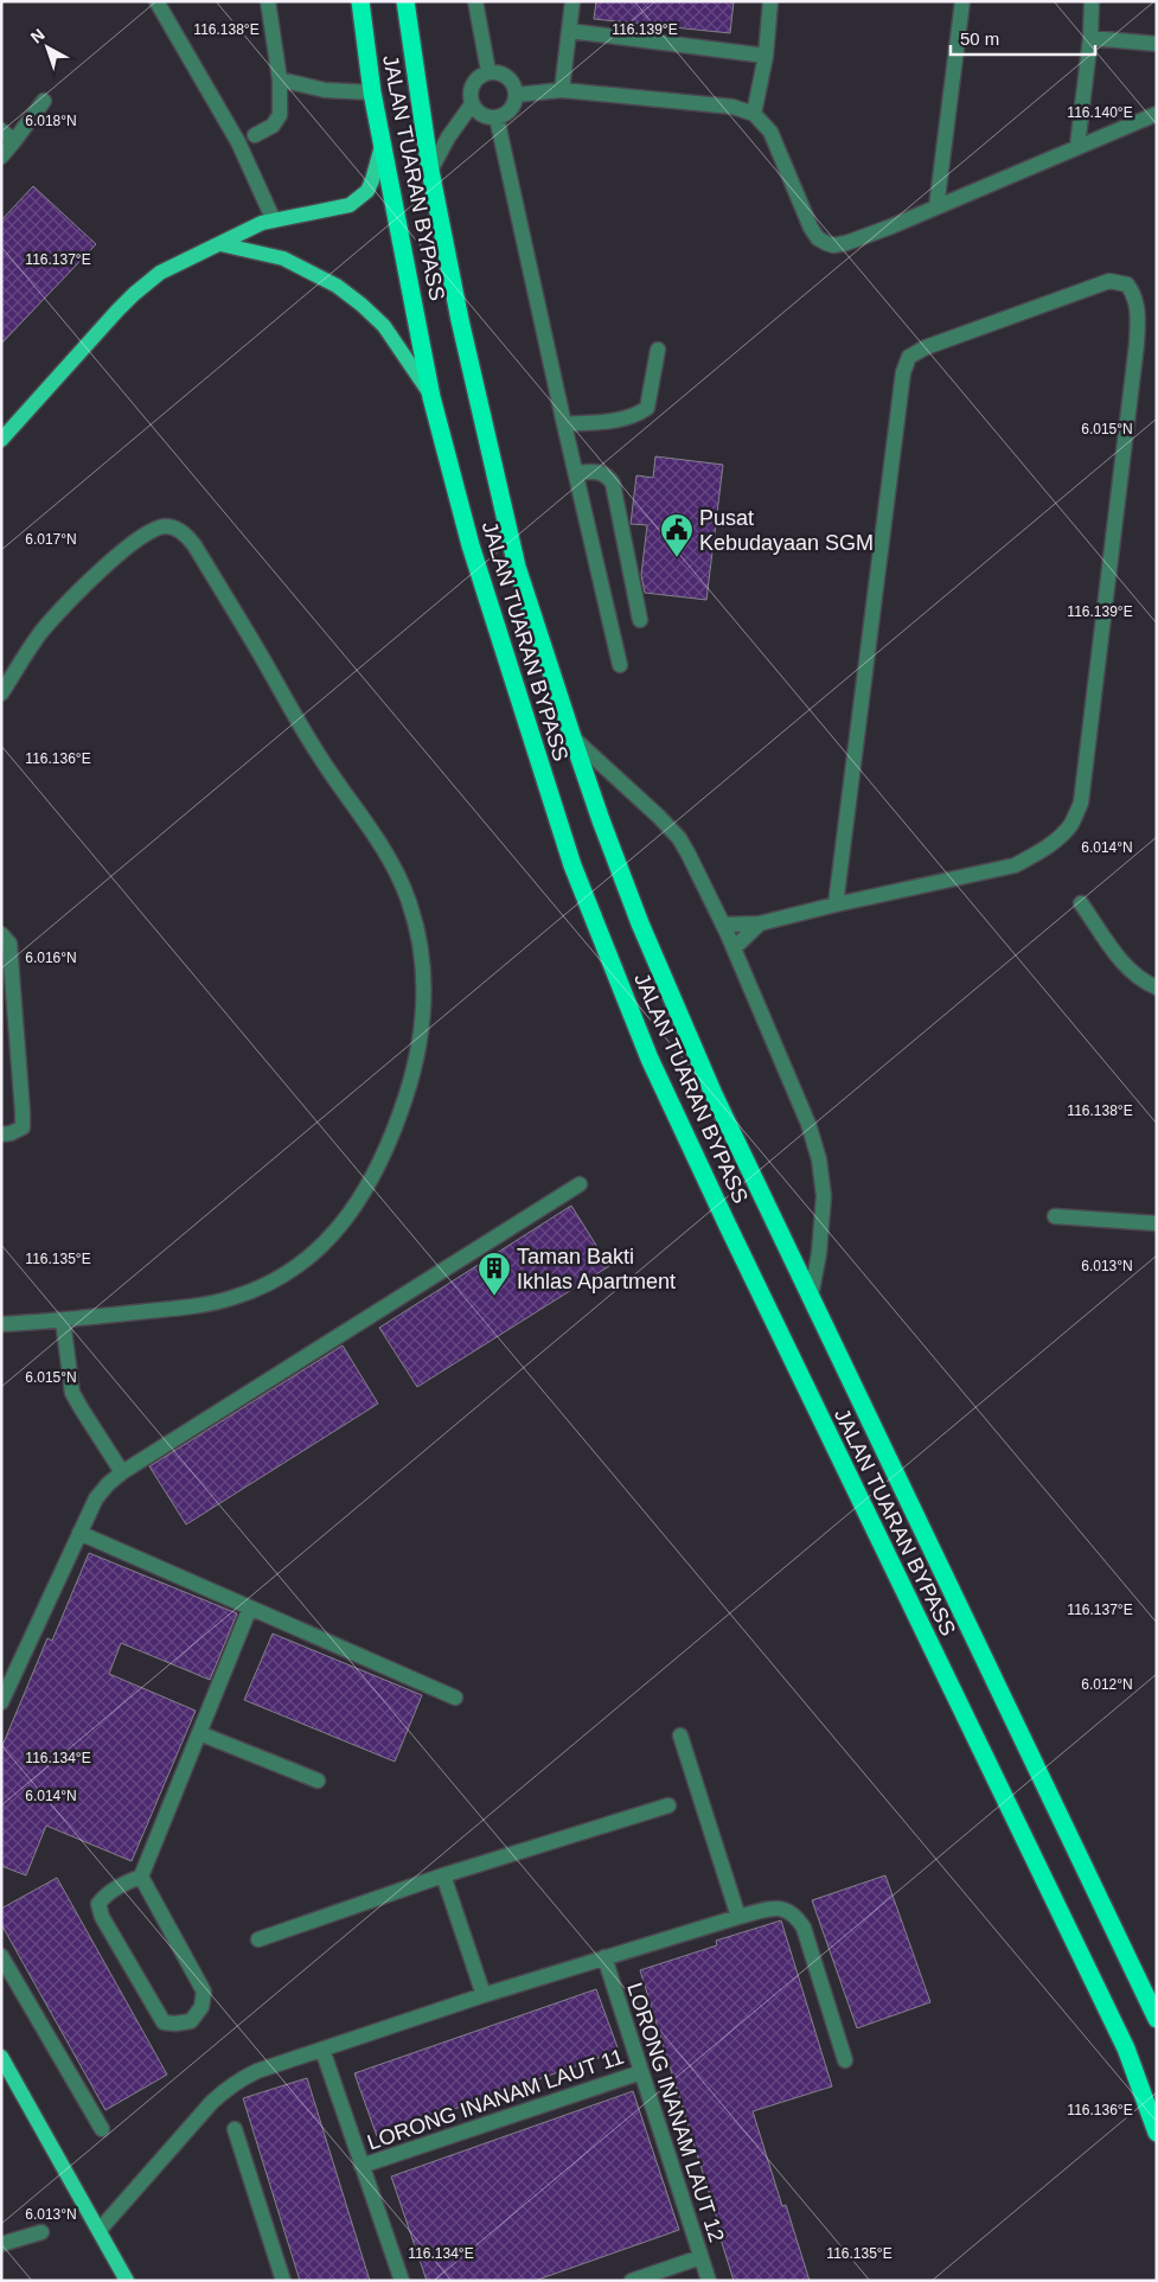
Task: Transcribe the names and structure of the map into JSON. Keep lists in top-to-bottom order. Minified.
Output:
{"streets":{"highway":["JALAN TUARAN BYPASS"],"street":["LORONG INANAM LAUT 11","LORONG INANAM LAUT 12"]},"crossings":[["LORONG INANAM LAUT 11","LORONG INANAM LAUT 12"]],"places":{"public building":["Pusat Kebudayaan SGM"],"building":["Taman Bakti Ikhlas Apartment"]},"scale_bar":"50 m","north":"top left","coordinates":["116.138°E","116.139°E","116.140°E","6.018°N","116.137°E","6.015°N","6.017°N","116.136°E","6.014°N","6.016°N","116.135°E","6.013°N","6.012°N","116.134°E"]}
